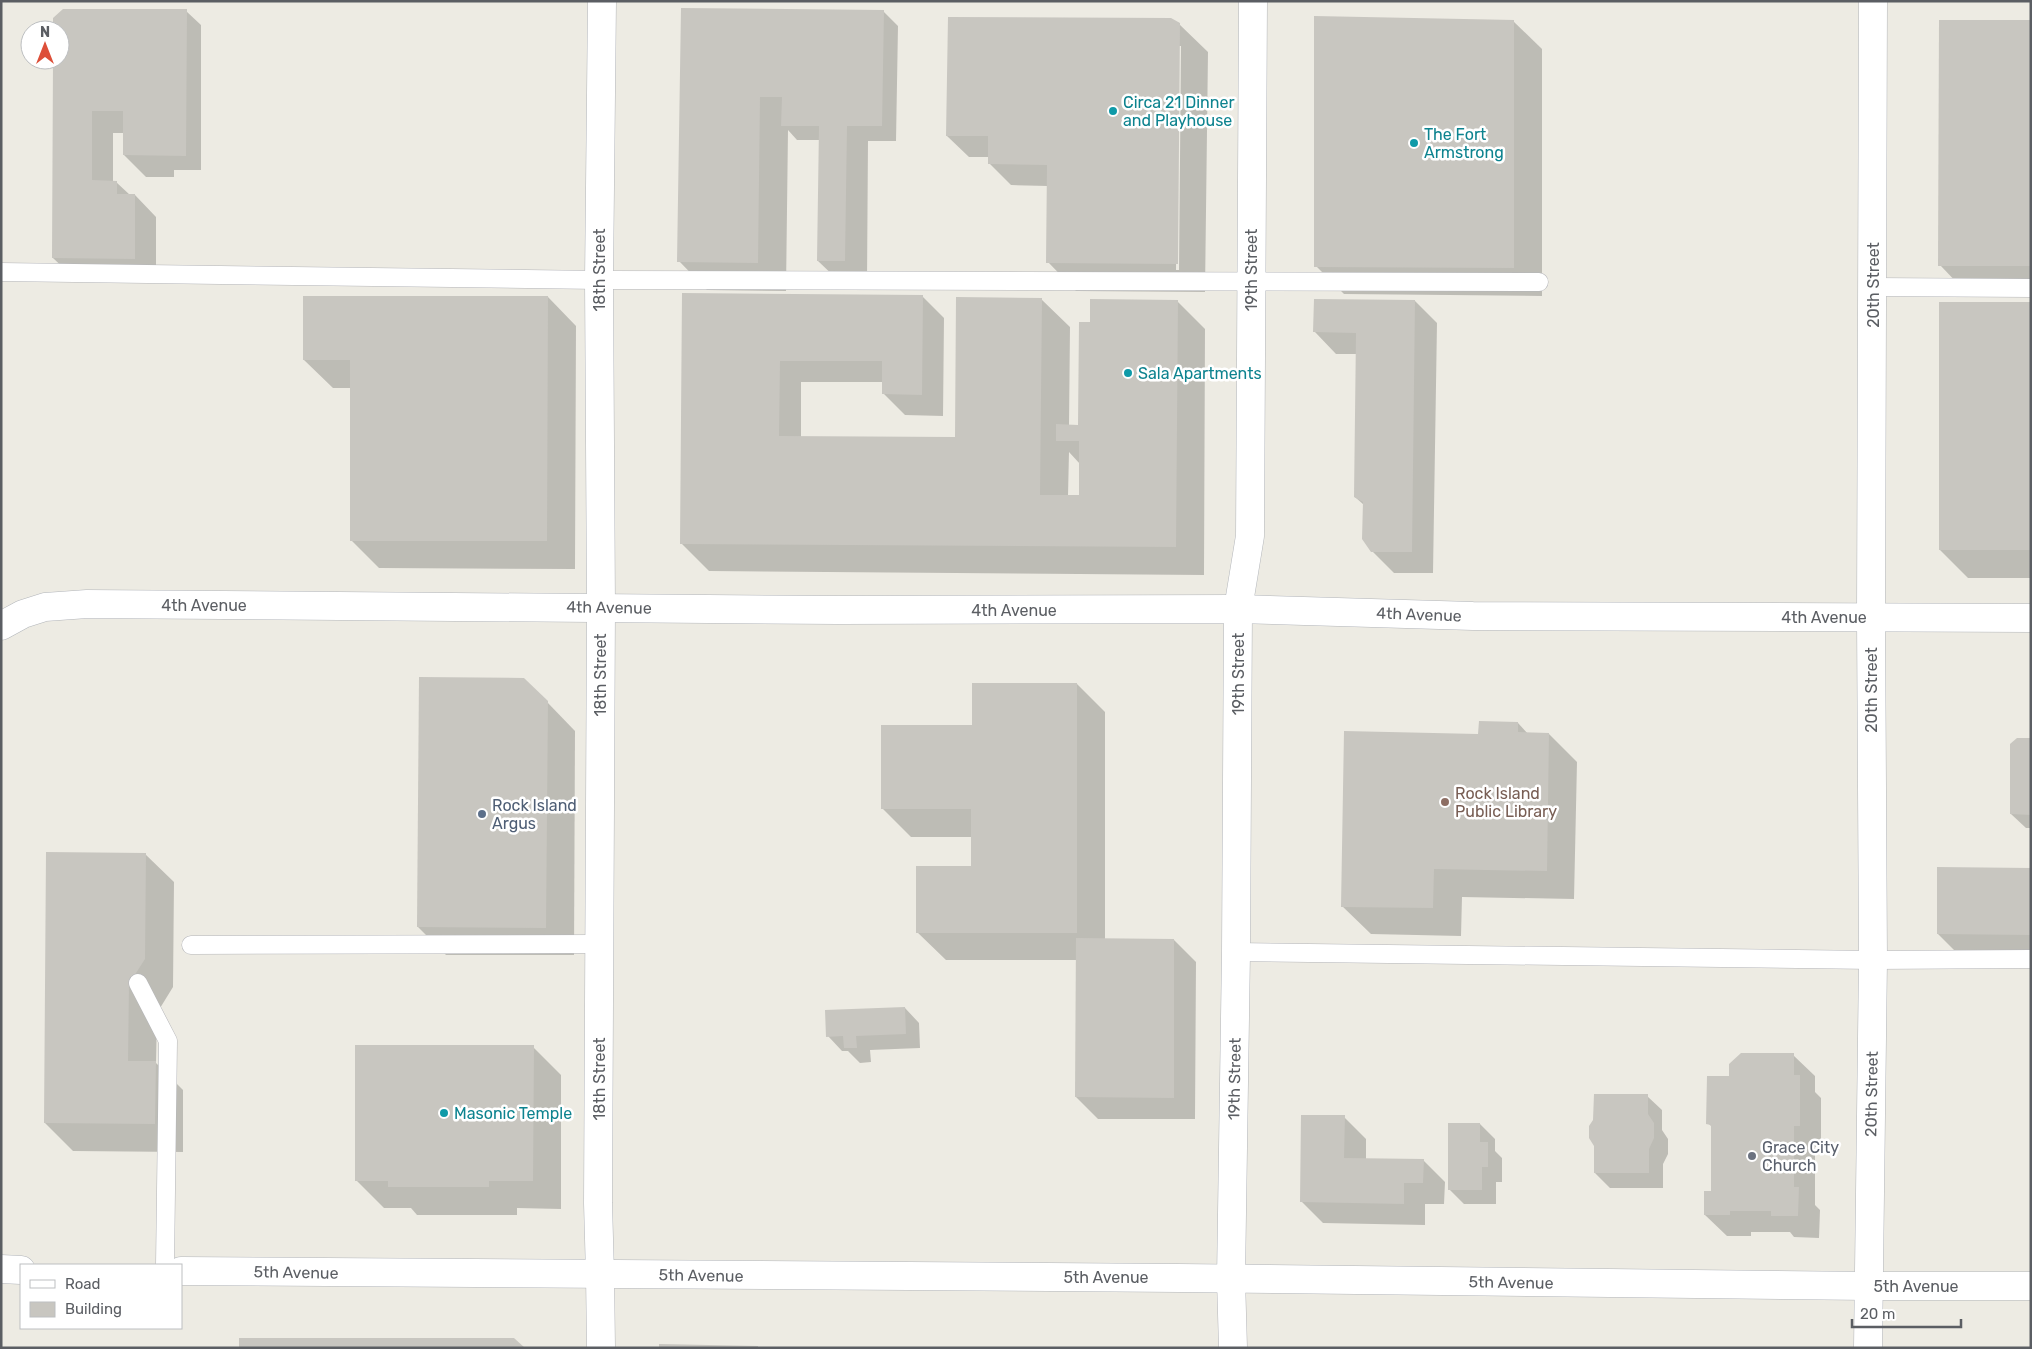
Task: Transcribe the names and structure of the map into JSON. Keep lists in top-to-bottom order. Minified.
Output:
{"streets":{"street":["18th Street","19th Street","20th Street","4th Avenue","5th Avenue"]},"crossings":[["18th Street","4th Avenue"],["18th Street","5th Avenue"],["19th Street","4th Avenue"],["19th Street","5th Avenue"],["20th Street","4th Avenue"],["20th Street","5th Avenue"]],"places":["Circa 21 Dinner and Playhouse","The Fort Armstrong","Sala Apartments","Rock Island Public Library","Rock Island Argus","Masonic Temple","Grace City Church"],"legend":["Road","Building"],"scale_bar":"20 m","north":"top"}
